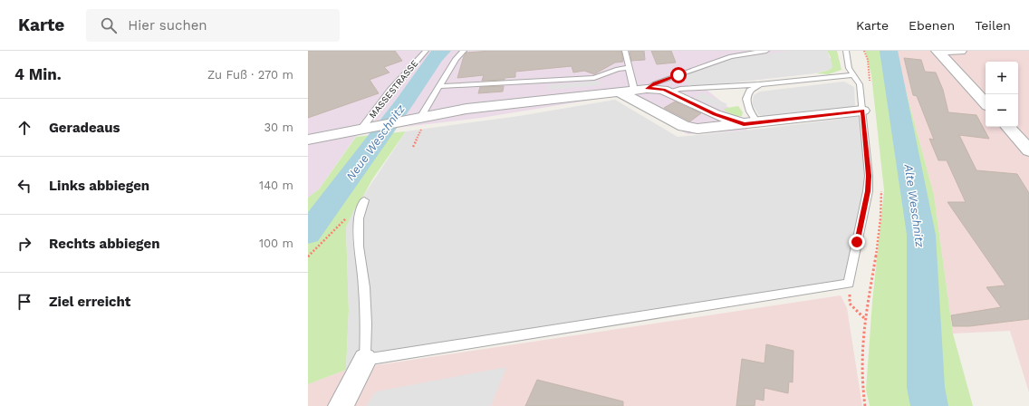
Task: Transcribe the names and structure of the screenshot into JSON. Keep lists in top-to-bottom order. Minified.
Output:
{"streets":{"lane":["MASSESTRASSE"]},"water":["Neue Weschnitz","Alte Weschnitz"],"page":{"header":"Karte","search":"Hier suchen","nav":["Karte","Ebenen","Teilen"],"heading":["4 Min.","Zu Fuß · 270 m"],"map_buttons":["+","−"],"list":[["Geradeaus","30 m"],["Links abbiegen","140 m"],["Rechts abbiegen","100 m"],"Ziel erreicht"]}}
